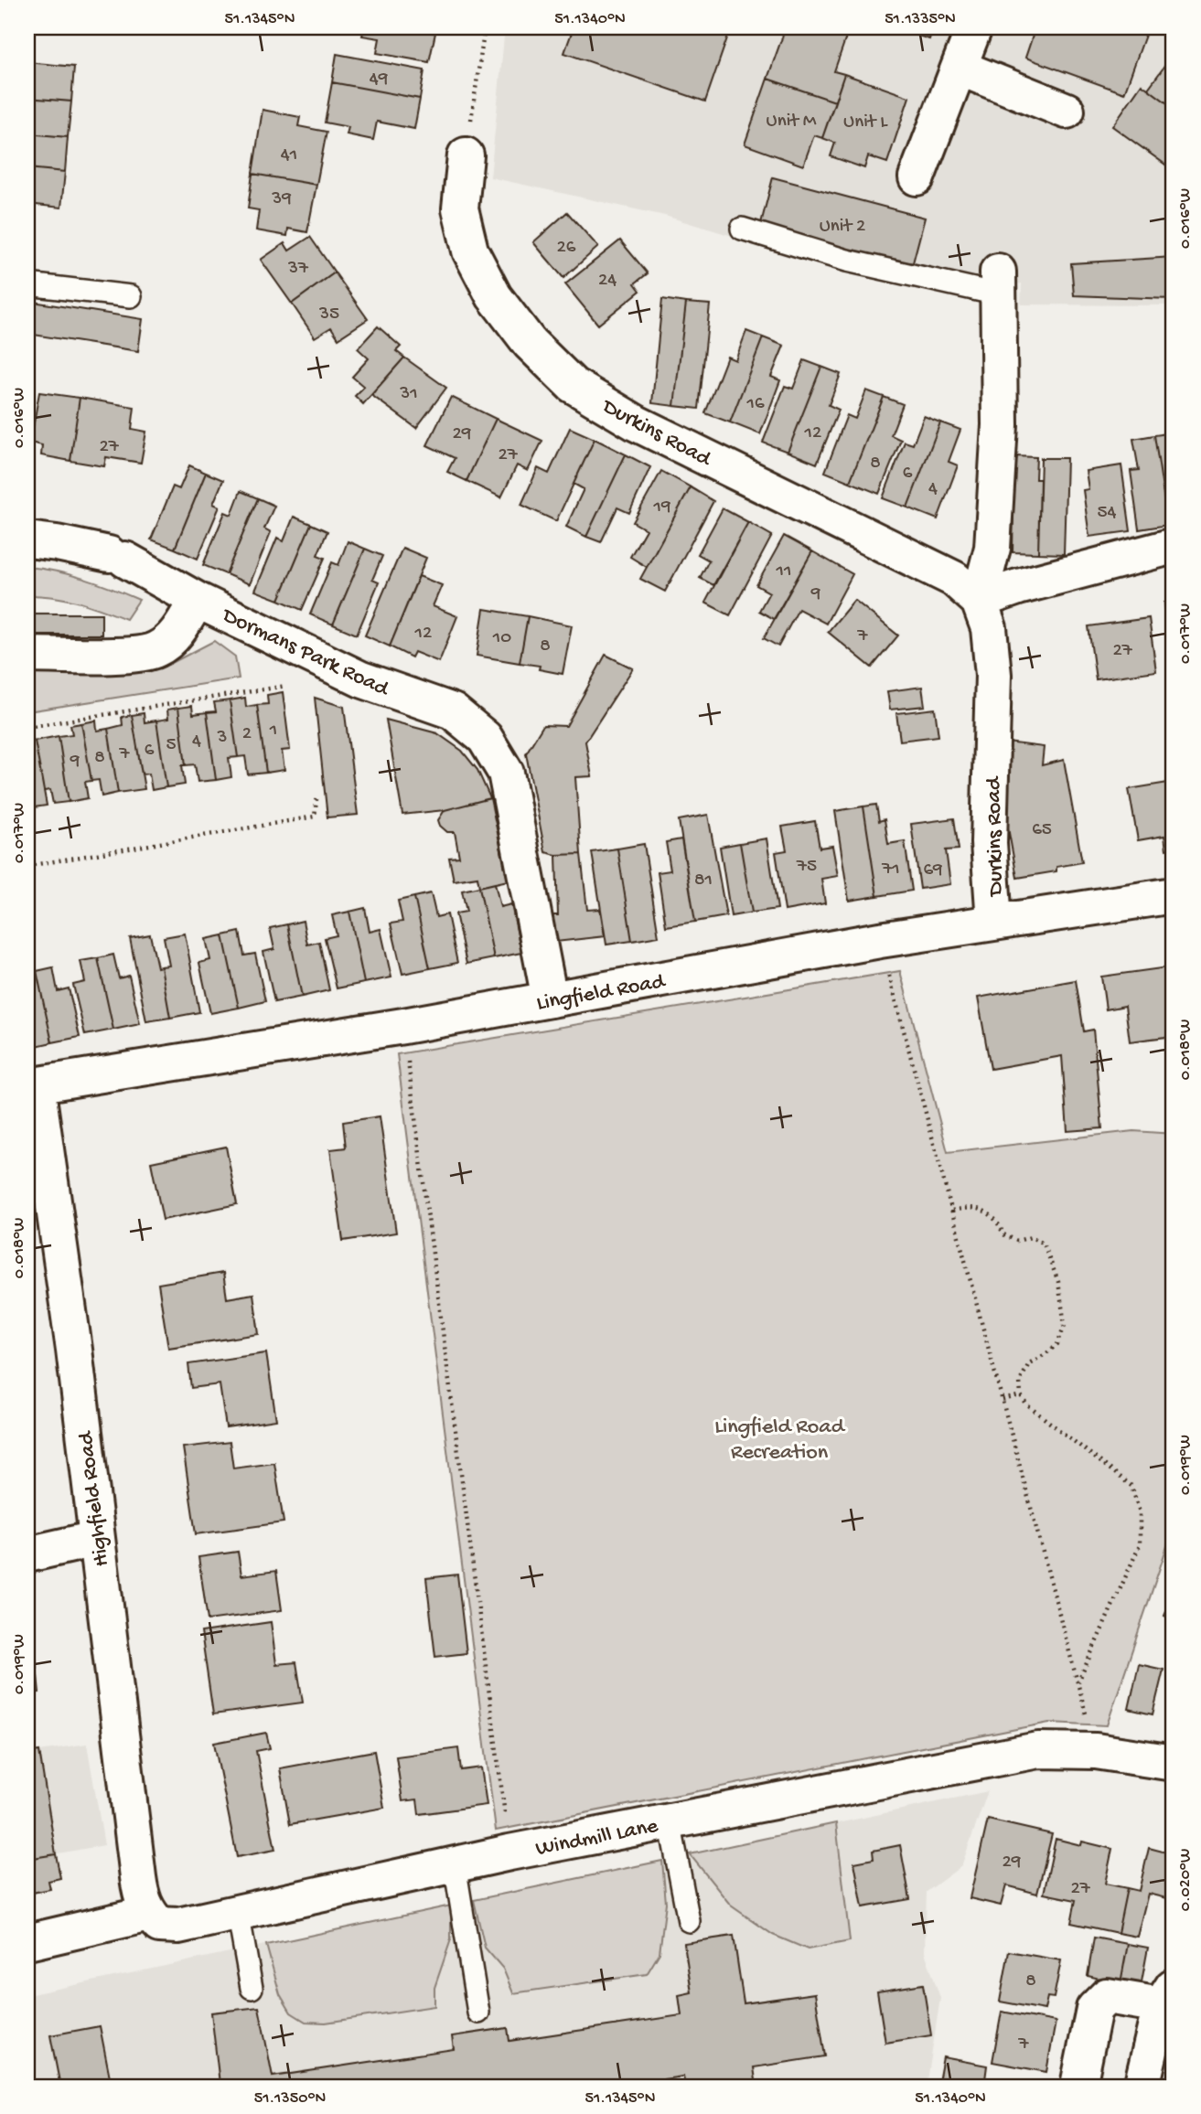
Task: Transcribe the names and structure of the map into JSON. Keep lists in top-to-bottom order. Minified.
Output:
{"streets":{"street":["Durkins Road","Dormans Park Road","Lingfield Road","Highfield Road","Windmill Lane"]},"crossings":[["Durkins Road","Lingfield Road"],["Dormans Park Road","Lingfield Road"],["Lingfield Road","Highfield Road"],["Highfield Road","Windmill Lane"]],"parks":["Lingfield Road Recreation"],"house_numbers":["49","Unit M","Unit L","41","39","Unit 2","26","37","24","35","31","16","12","29","27","27","8","6","4","19","54","11","9","12","7","10","8","27","1","2","3","4","5","6","7","8","9","65","75","71","69","81","29","27","8","7"],"coordinates":["51.1345°N","51.1340°N","51.1335°N","0.016°W","0.017°W","0.018°W","0.019°W","0.020°W","51.1350°N"]}
